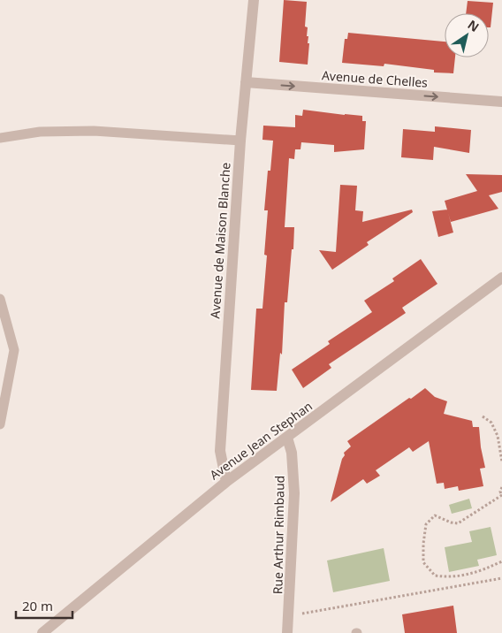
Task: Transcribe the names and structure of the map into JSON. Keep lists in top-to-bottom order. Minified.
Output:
{"streets":{"street":["Avenue de Chelles","Avenue de Maison Blanche","Avenue Jean Stephan","Rue Arthur Rimbaud"]},"crossings":[["Avenue de Chelles","Avenue de Maison Blanche"],["Avenue de Maison Blanche","Avenue Jean Stephan"],["Avenue Jean Stephan","Rue Arthur Rimbaud"]],"one_way":["Avenue de Chelles"],"scale_bar":"20 m","north":"top right"}
